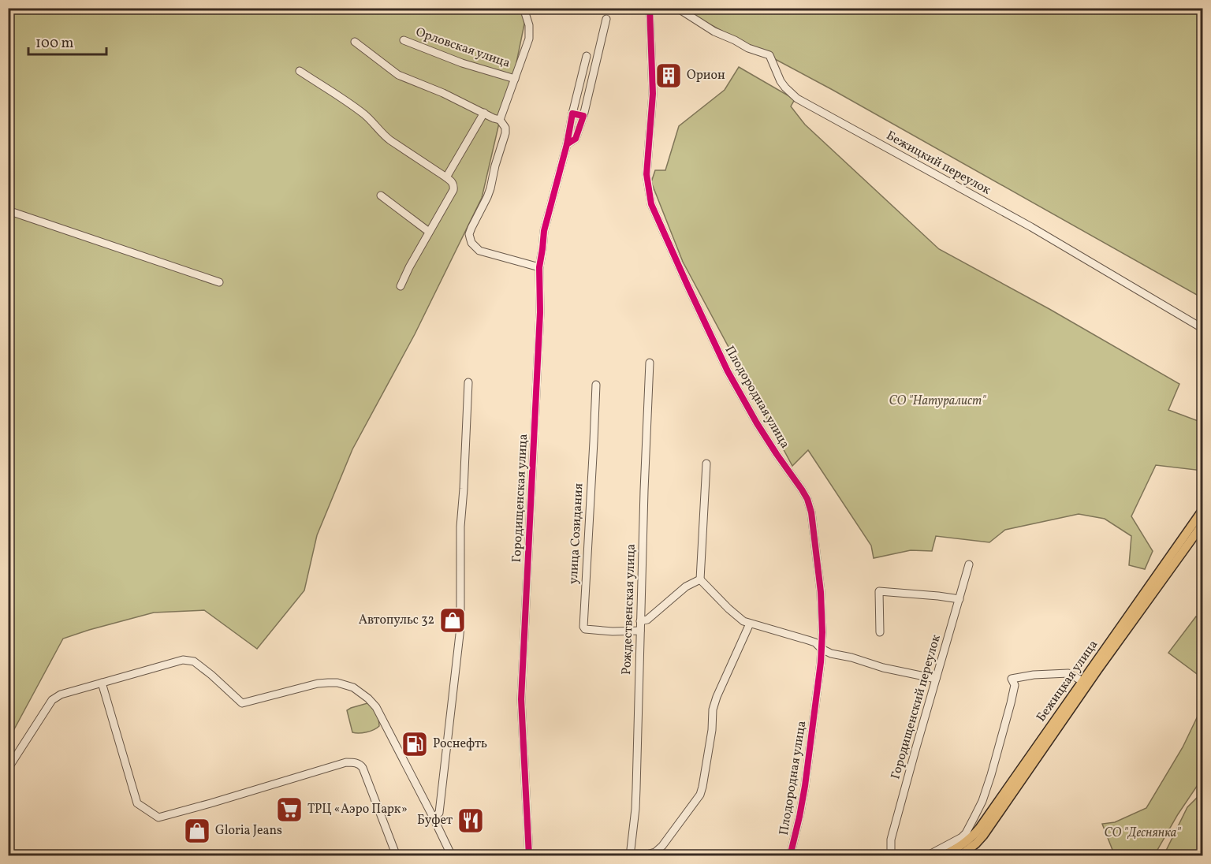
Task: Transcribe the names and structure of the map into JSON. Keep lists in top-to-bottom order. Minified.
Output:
{"streets":{"main road":["Бежицкая улица"],"street":["Орловская улица","Бежицкий переулок","Плодородная улица","Городищенская улица","улица Созидания","Рождественская улица","Городищенский переулок"]},"crossings":[["улица Созидания","Рождественская улица"]],"parks":["СО \"Натуралист\"","СО \"Деснянка\""],"places":{"building":["Орион"],"shop":["Автопульс 32","Gloria Jeans"],"fuel station":["Роснефть"],"supermarket":["ТРЦ «Аэро Парк»"],"restaurant":["Буфет"]},"scale_bar":"100 m"}
